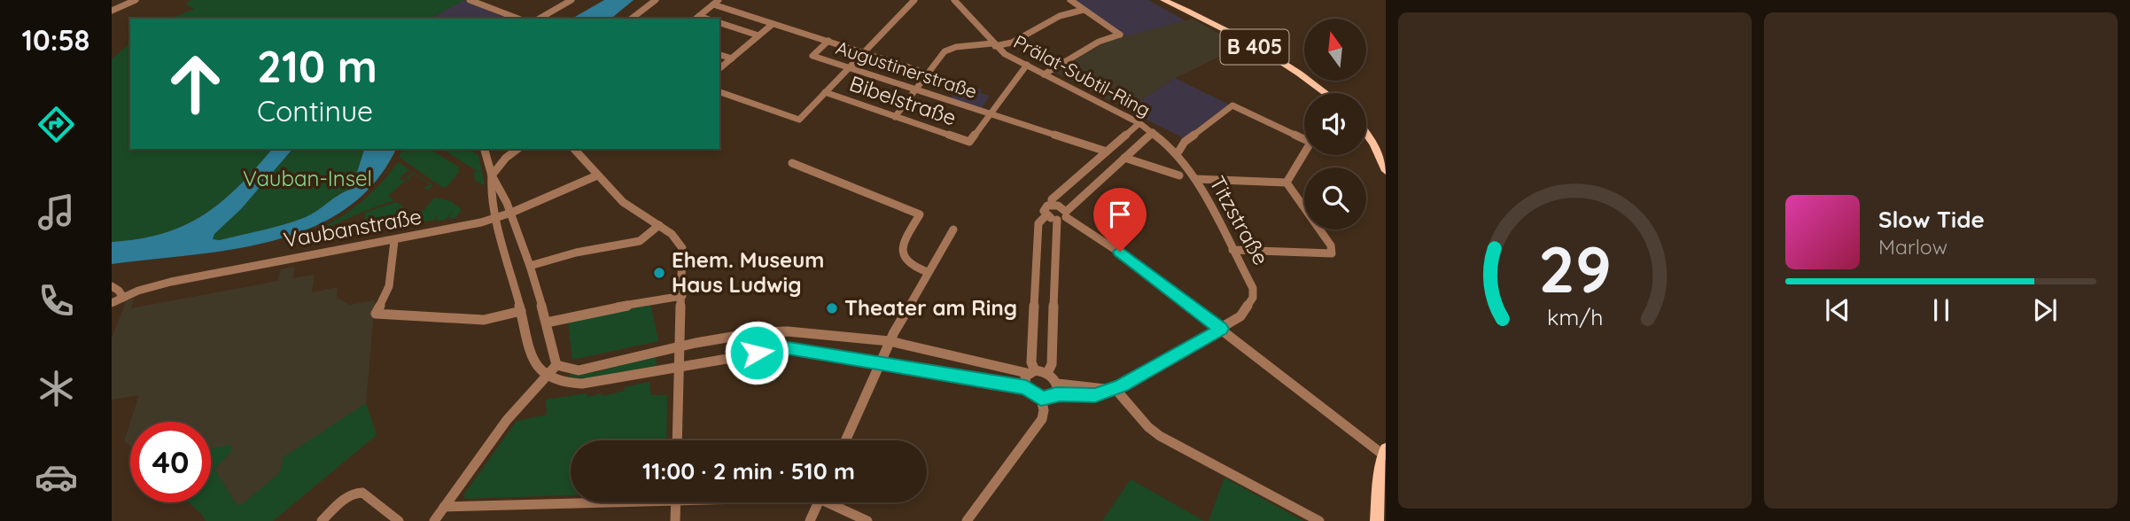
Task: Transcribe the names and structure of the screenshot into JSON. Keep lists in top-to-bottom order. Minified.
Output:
{"streets":{"main road":["B 405"],"street":["Augustinerstraße","Prälat-Subtil-Ring","Bibelstraße","Titzstraße","Vaubanstraße"]},"crossings":[["Augustinerstraße","Bibelstraße"],["Prälat-Subtil-Ring","Titzstraße"]],"parks":["Vauban-Insel"],"places":["Ehem. Museum Haus Ludwig","Theater am Ring"],"north":"top","page":{"tabs":"10:58","turn":["210 m","Continue"],"song":["Slow Tide","Marlow"],"limit":"40","trip":"11:00 · 2 min · 510 m","gauge":["29","km/h"]}}
